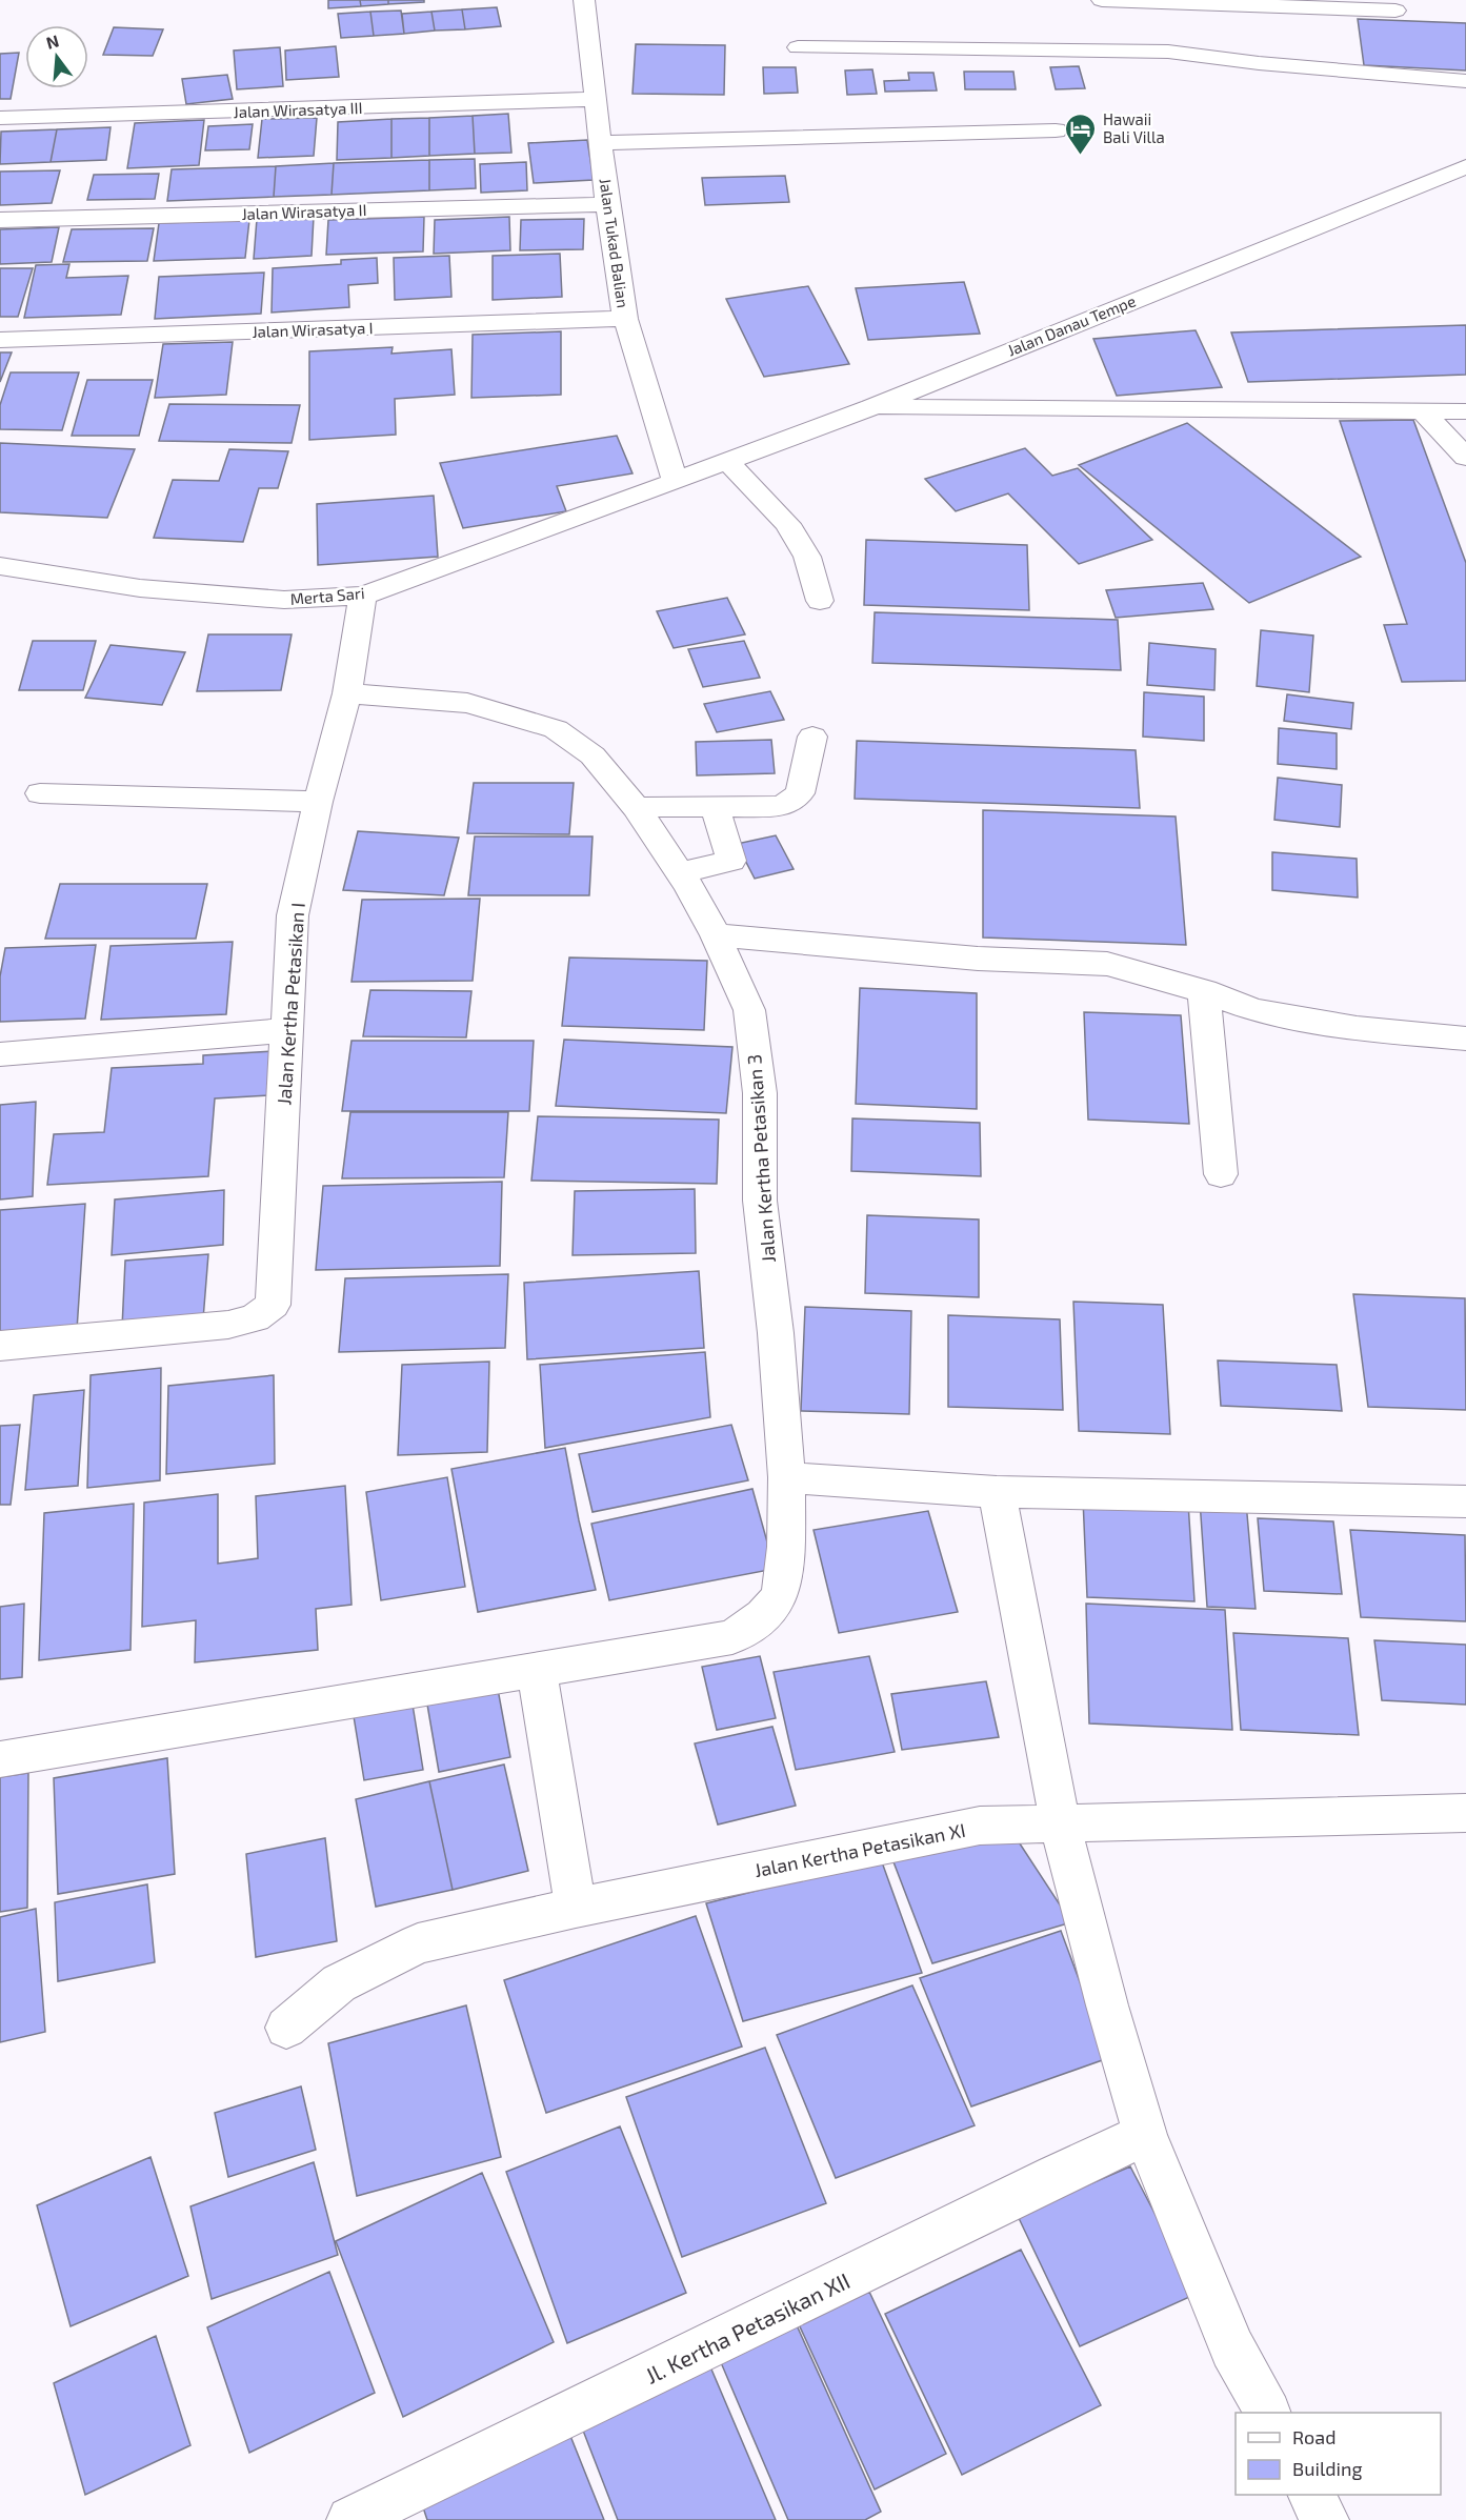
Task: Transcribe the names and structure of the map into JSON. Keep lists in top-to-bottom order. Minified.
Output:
{"streets":{"street":["Jalan Wirasatya III","Jalan Wirasatya II","Jalan Tukad Balian","Jalan Danau Tempe","Jalan Wirasatya I","Merta Sari","Jalan Kertha Petasikan I","Jalan Kertha Petasikan 3","Jalan Kertha Petasikan XI","Jl. Kertha Petasikan XII"]},"crossings":[["Jalan Wirasatya III","Jalan Tukad Balian"],["Jalan Wirasatya II","Jalan Tukad Balian"],["Jalan Tukad Balian","Jalan Danau Tempe"],["Jalan Tukad Balian","Jalan Wirasatya I"],["Jalan Tukad Balian","Merta Sari"],["Jalan Danau Tempe","Merta Sari"],["Merta Sari","Jalan Kertha Petasikan I"],["Jalan Kertha Petasikan I","Jalan Kertha Petasikan 3"]],"places":{"hotel":["Hawaii Bali Villa"]},"legend":["Road","Building"],"north":"top"}
